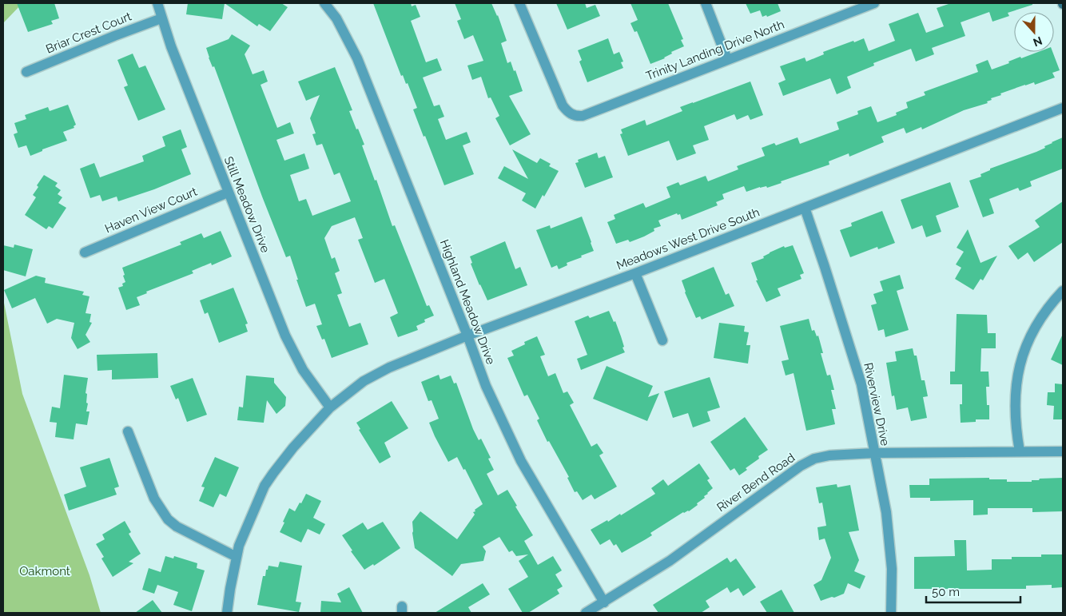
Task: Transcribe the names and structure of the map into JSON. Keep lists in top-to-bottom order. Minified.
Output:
{"streets":{"street":["Briar Crest Court","Trinity Landing Drive North","Still Meadow Drive","Haven View Court","Meadows West Drive South","Highland Meadow Drive","Riverview Drive","River Bend Road"]},"crossings":[["Briar Crest Court","Still Meadow Drive"],["Still Meadow Drive","Haven View Court"],["Still Meadow Drive","Meadows West Drive South"],["Meadows West Drive South","Highland Meadow Drive"],["Meadows West Drive South","Riverview Drive"],["Highland Meadow Drive","River Bend Road"],["Riverview Drive","River Bend Road"]],"parks":["Oakmont"],"scale_bar":"50 m","north":"bottom"}
